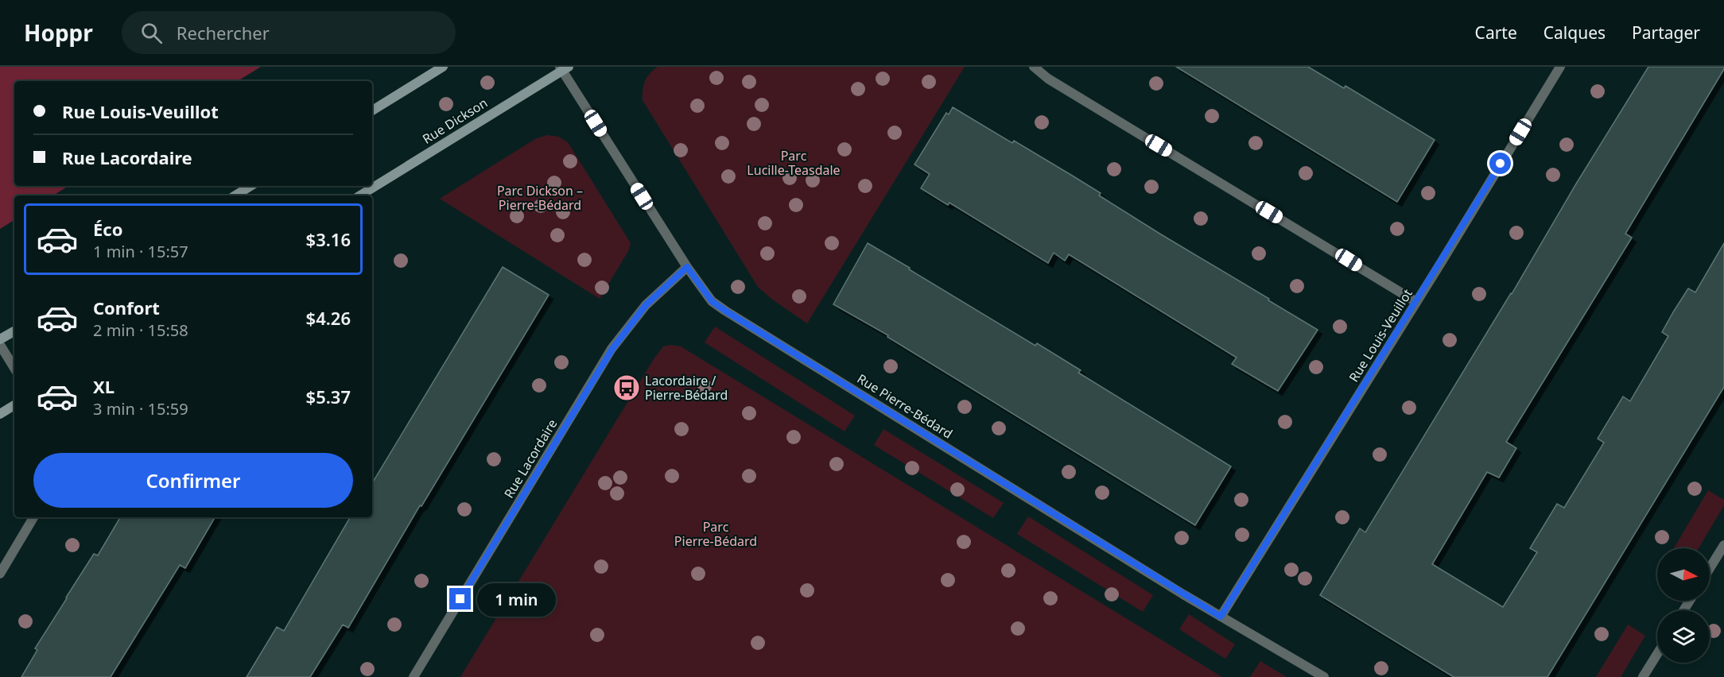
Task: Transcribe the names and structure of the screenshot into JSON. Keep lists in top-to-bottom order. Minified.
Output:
{"streets":{"main road":["Rue Dickson"],"street":["Rue Louis-Veuillot","Rue Pierre-Bédard","Rue Lacordaire"]},"crossings":[["Rue Dickson","Rue Pierre-Bédard"],["Rue Louis-Veuillot","Rue Pierre-Bédard"],["Rue Pierre-Bédard","Rue Lacordaire"]],"parks":["Parc Lucille-Teasdale","Parc Dickson – Pierre-Bédard","Parc Pierre-Bédard"],"places":{"bus stop":["Lacordaire / Pierre-Bédard"]},"north":"right","page":{"header":"Hoppr","search":"Rechercher","nav":["Carte","Calques","Partager"],"banner":["Rue Louis-Veuillot","Rue Lacordaire"],"list":[{"name":"Éco","note":"1 min · 15:57","value":"$3.16"},{"name":"Confort","note":"2 min · 15:58","value":"$4.26"},{"name":"XL","note":"3 min · 15:59","value":"$5.37"}],"buttons":"Confirmer","bubble":"1 min"}}
